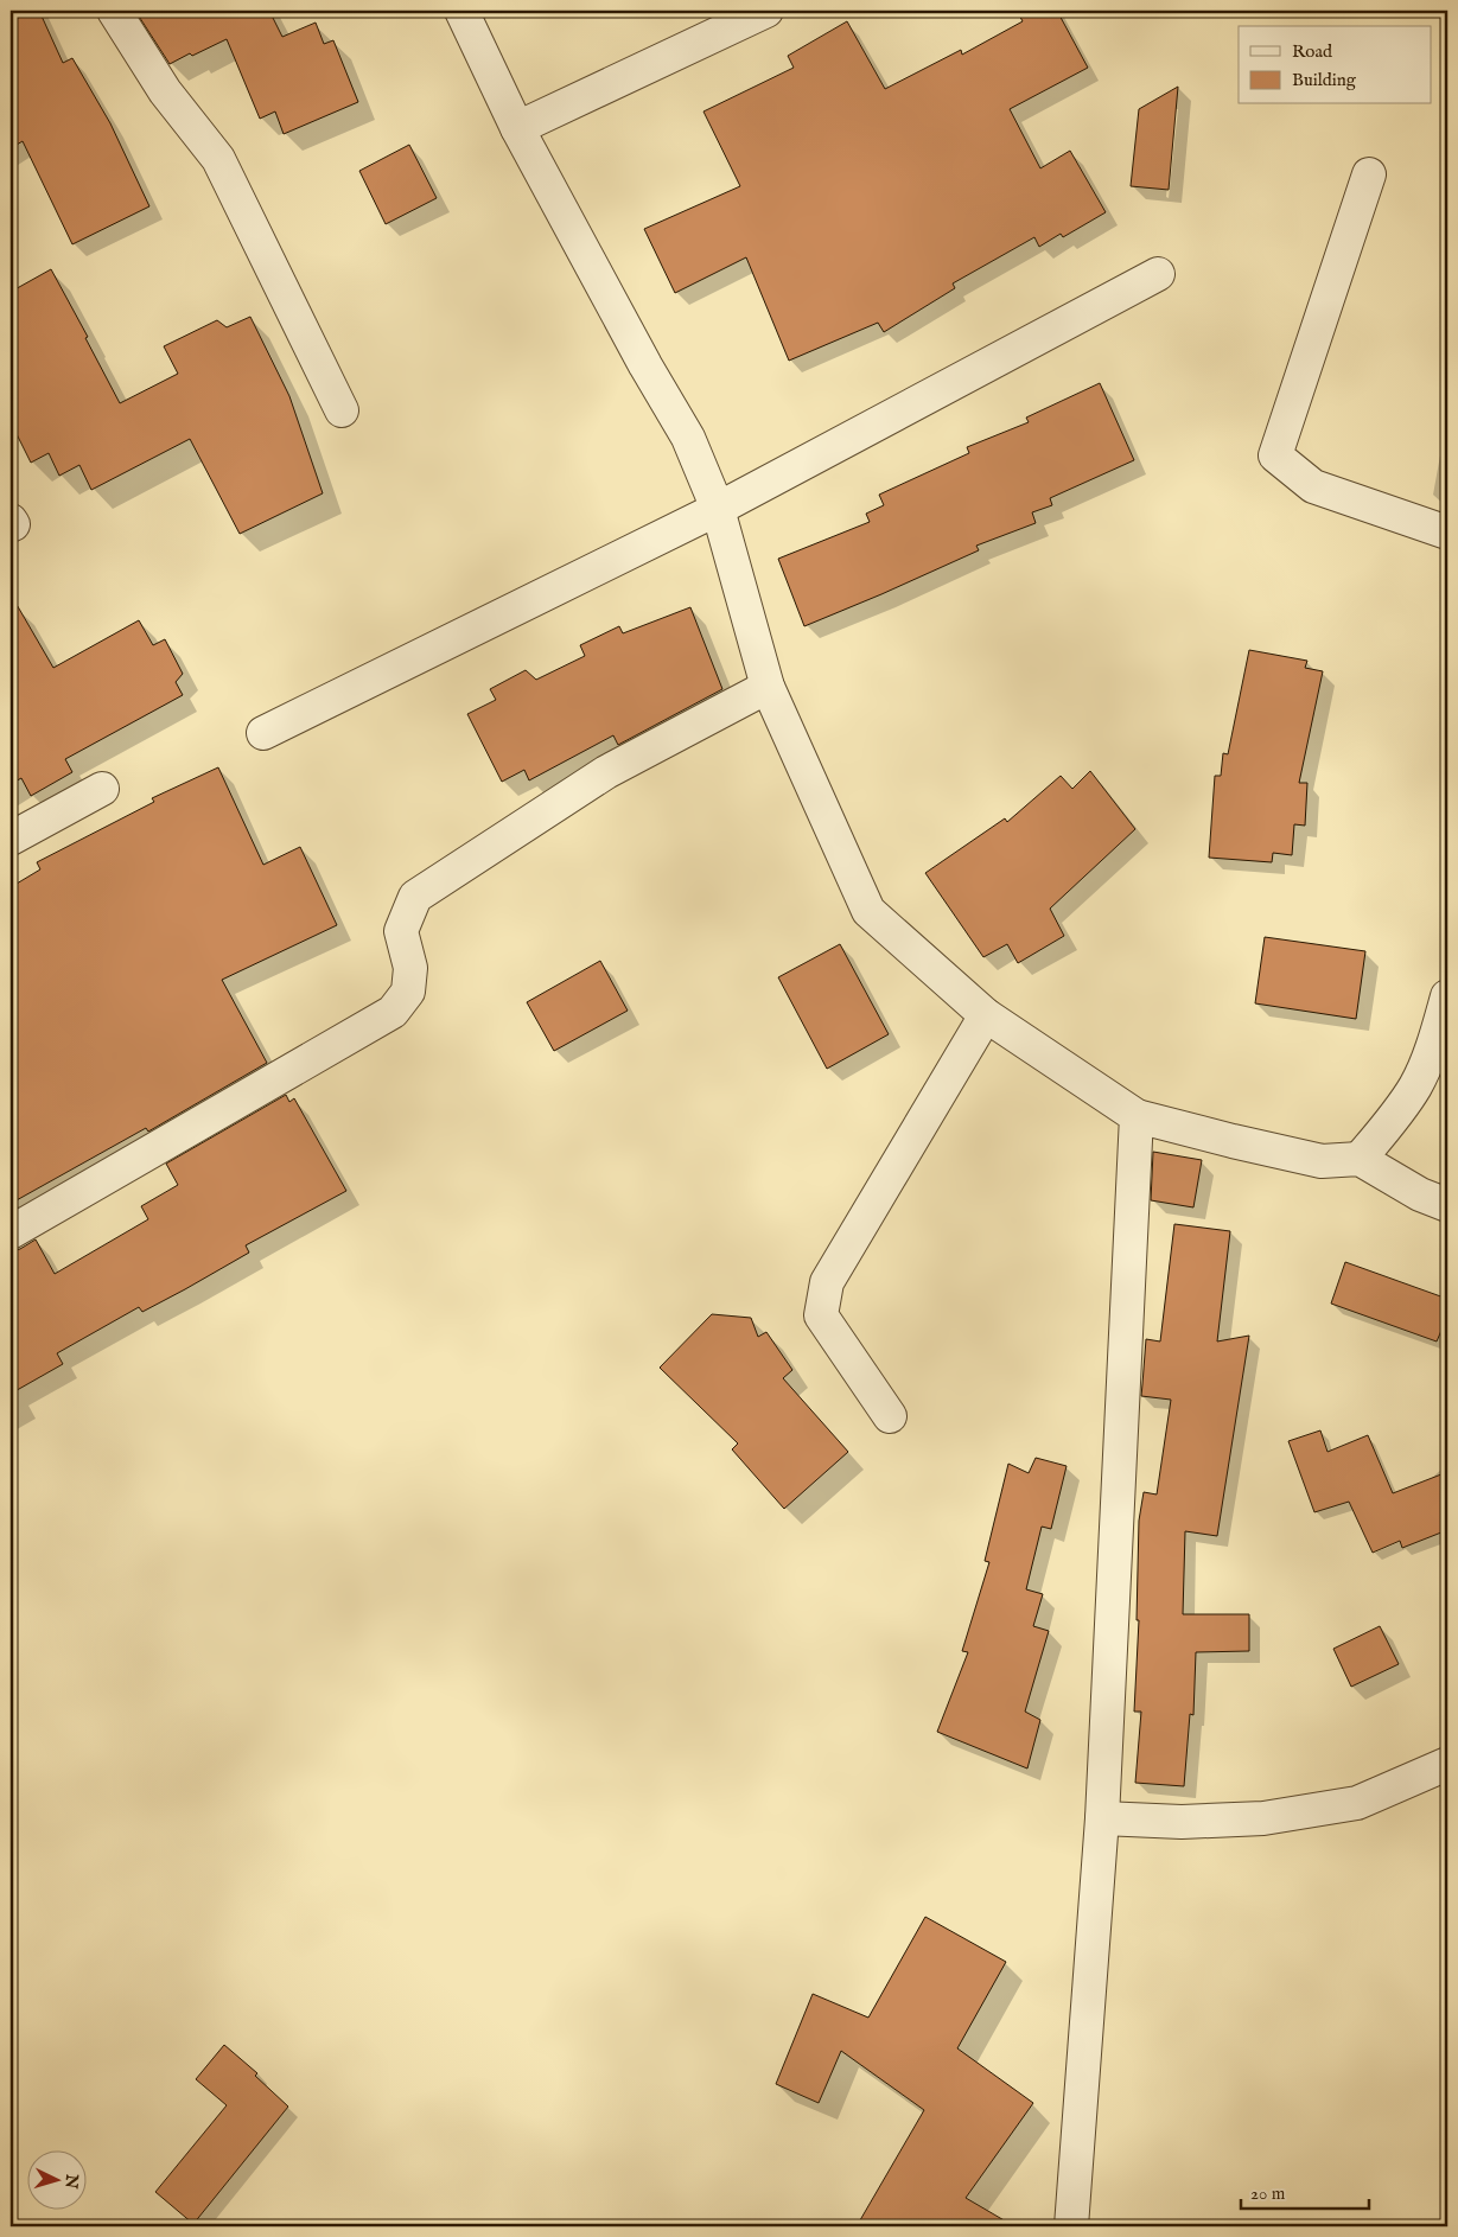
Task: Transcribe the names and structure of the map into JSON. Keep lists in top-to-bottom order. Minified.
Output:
{"legend":["Road","Building"],"scale_bar":"20 m","north":"right"}
